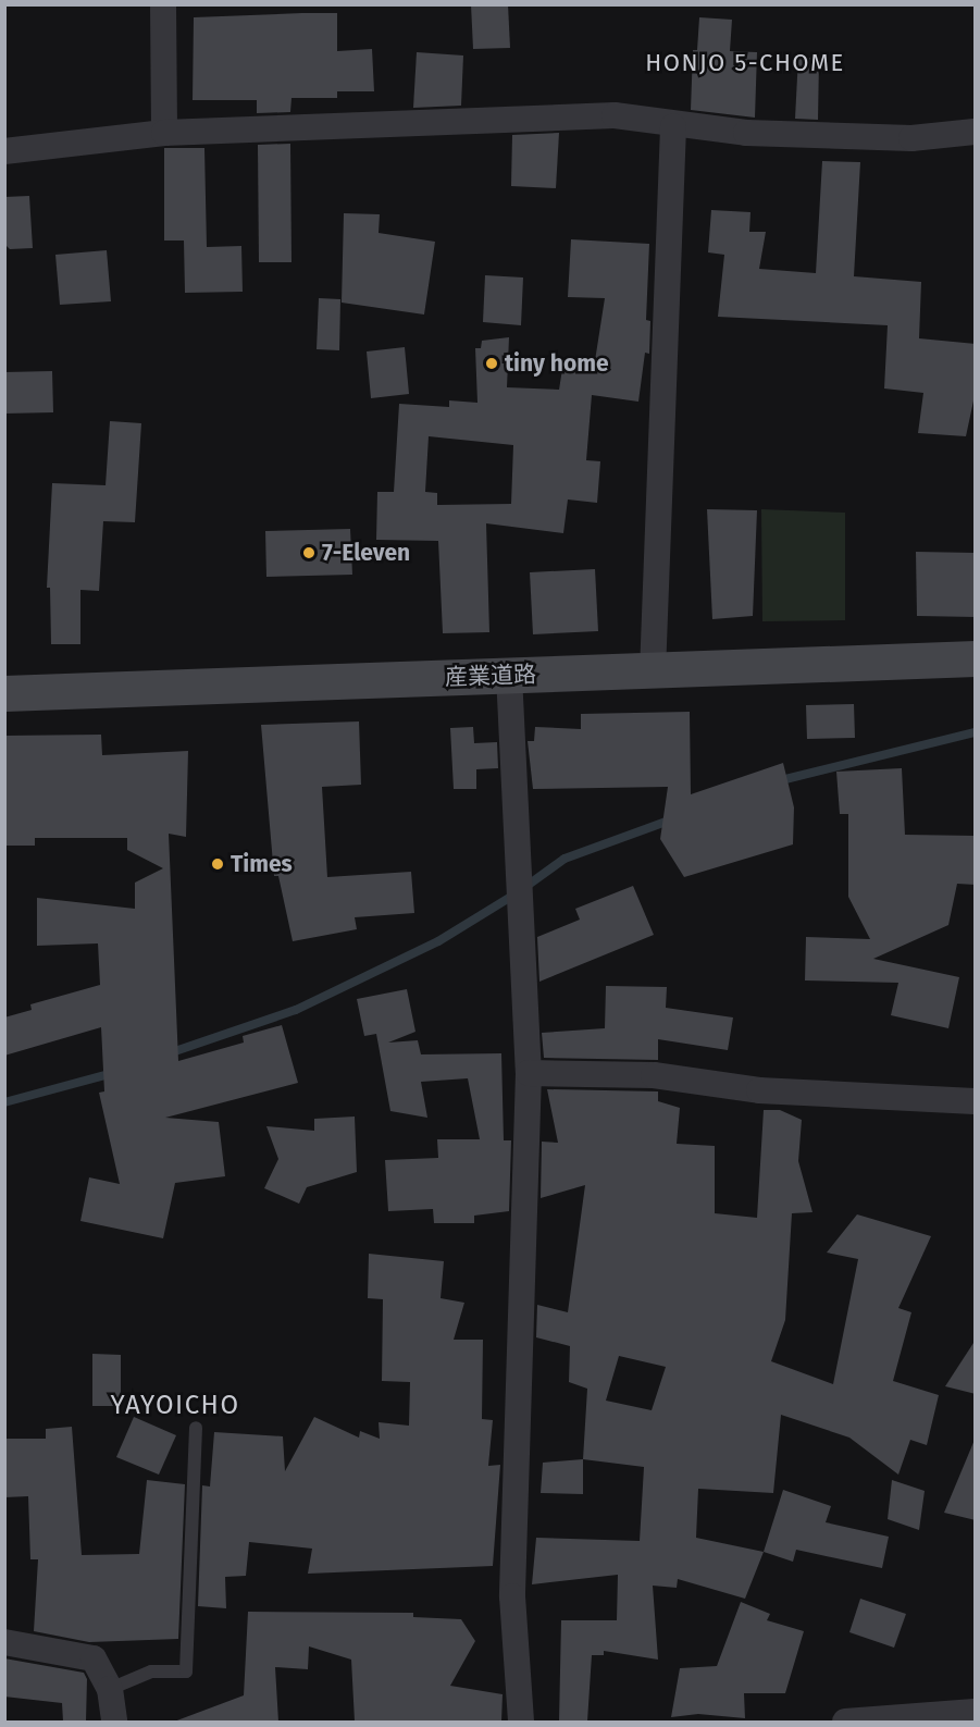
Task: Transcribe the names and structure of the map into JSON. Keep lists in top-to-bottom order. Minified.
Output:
{"streets":{"street":["産業道路"]},"districts":["HONJO 5-CHOME","YAYOICHO"],"places":["tiny home","7-Eleven","Times"]}
